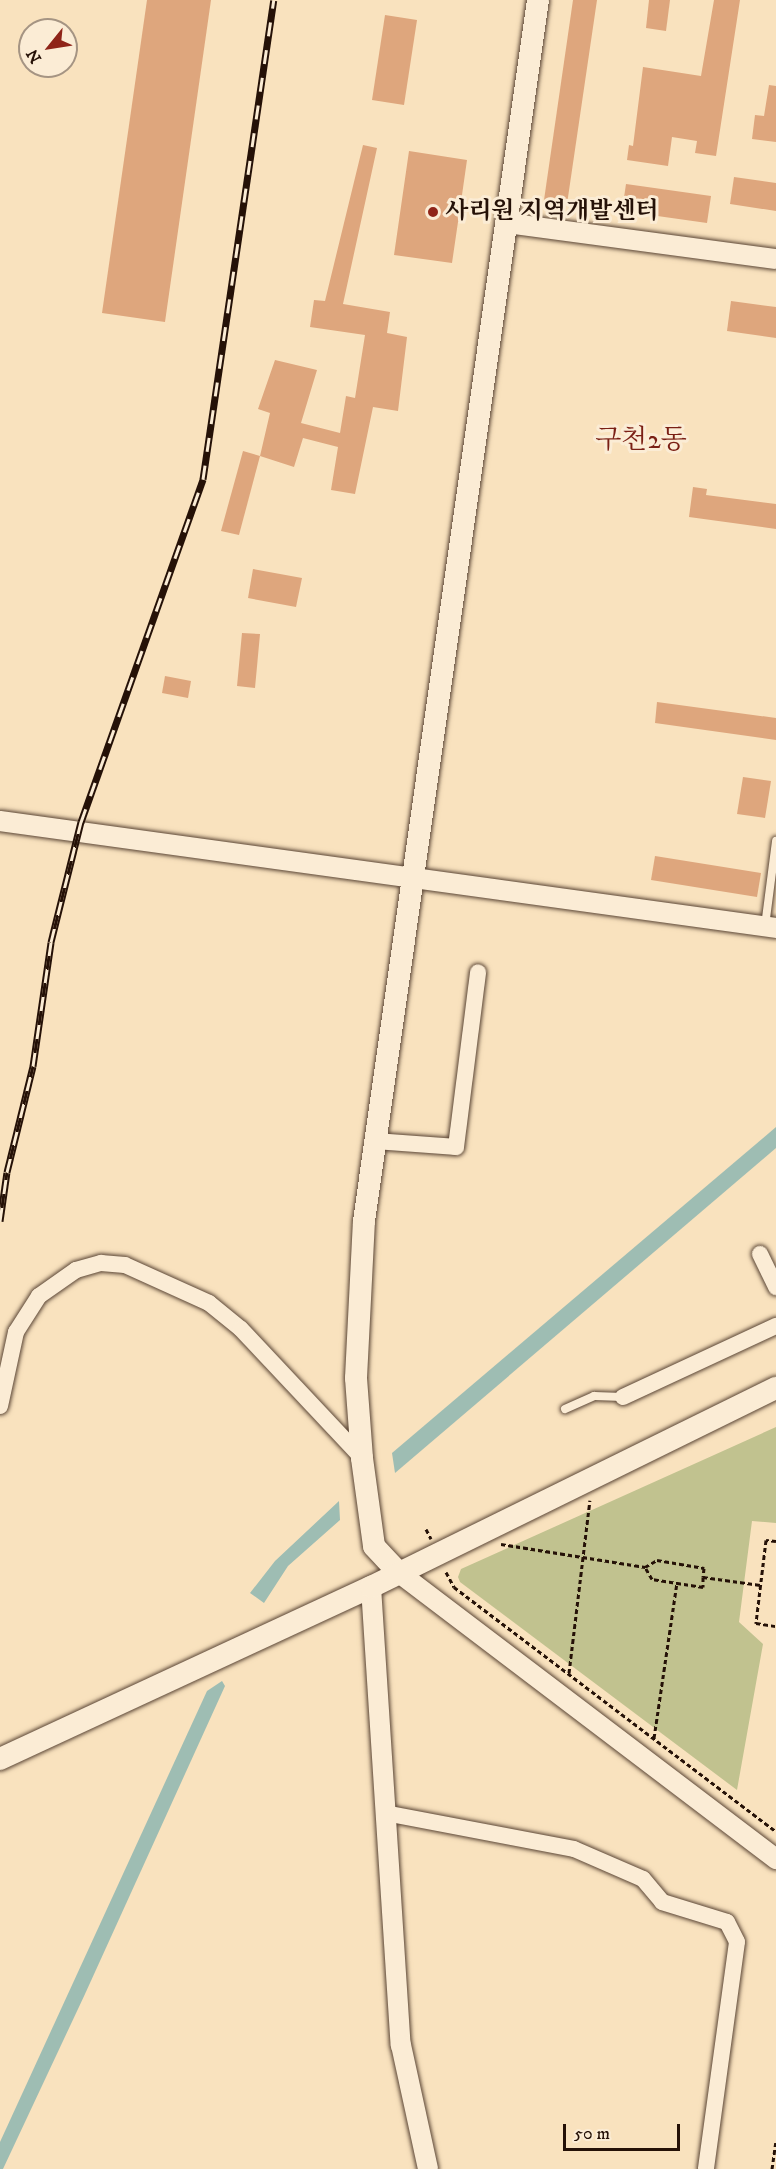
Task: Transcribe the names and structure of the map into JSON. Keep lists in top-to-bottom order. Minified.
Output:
{"districts":["구천2동"],"places":["사리원 지역개발센터"],"scale_bar":"50 m","north":"bottom left"}
